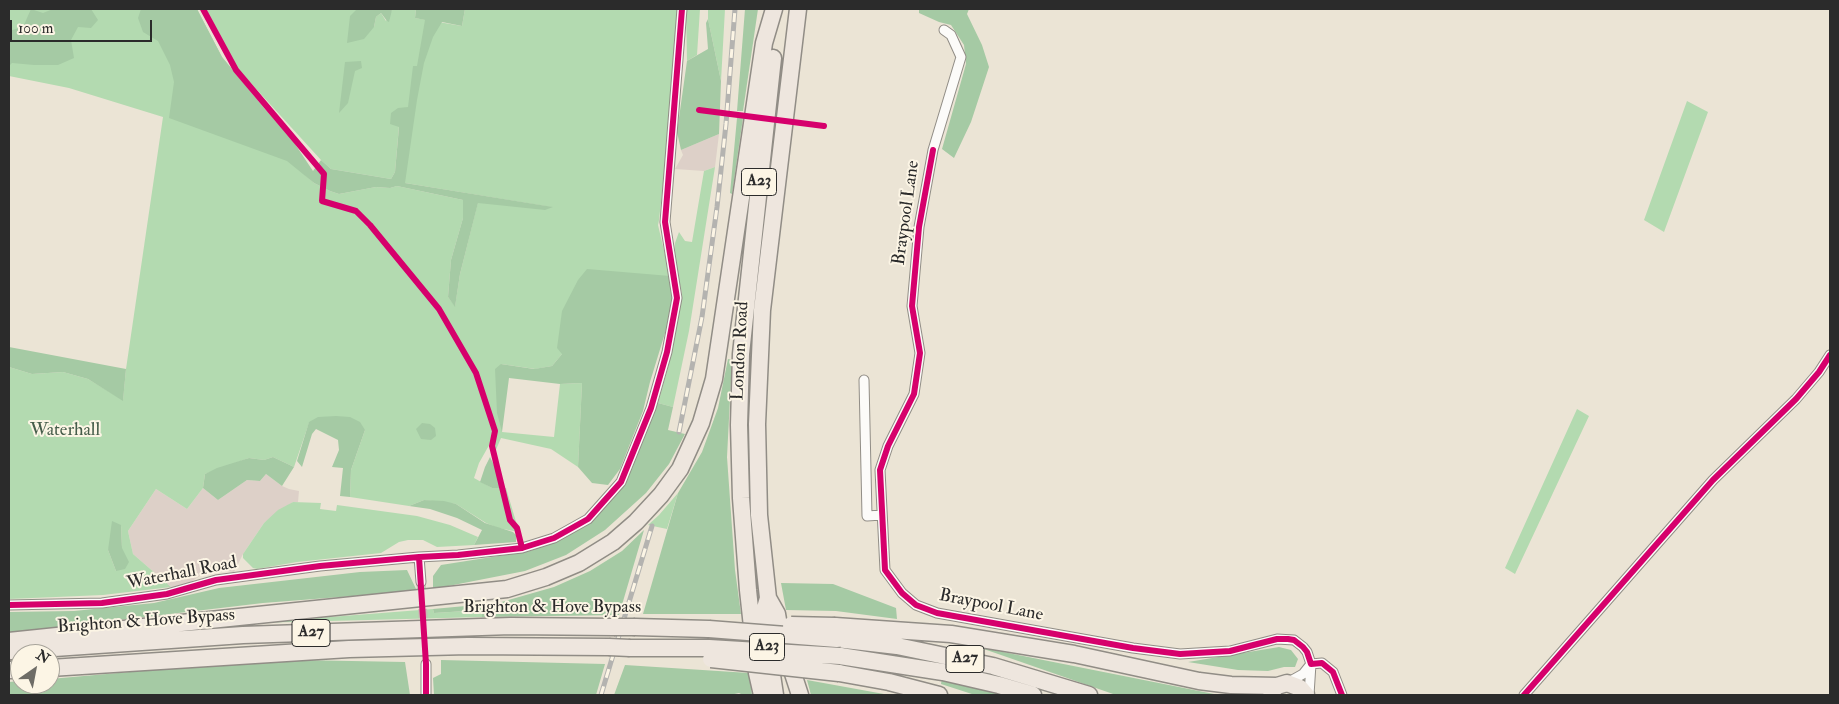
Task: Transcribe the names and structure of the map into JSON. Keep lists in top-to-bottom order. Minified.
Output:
{"streets":{"highway":["A23","London Road","Brighton & Hove Bypass","A27"],"street":["Braypool Lane","Waterhall Road"]},"crossings":[["Brighton & Hove Bypass","A27"]],"parks":["Waterhall"],"scale_bar":"100 m","north":"top right"}
